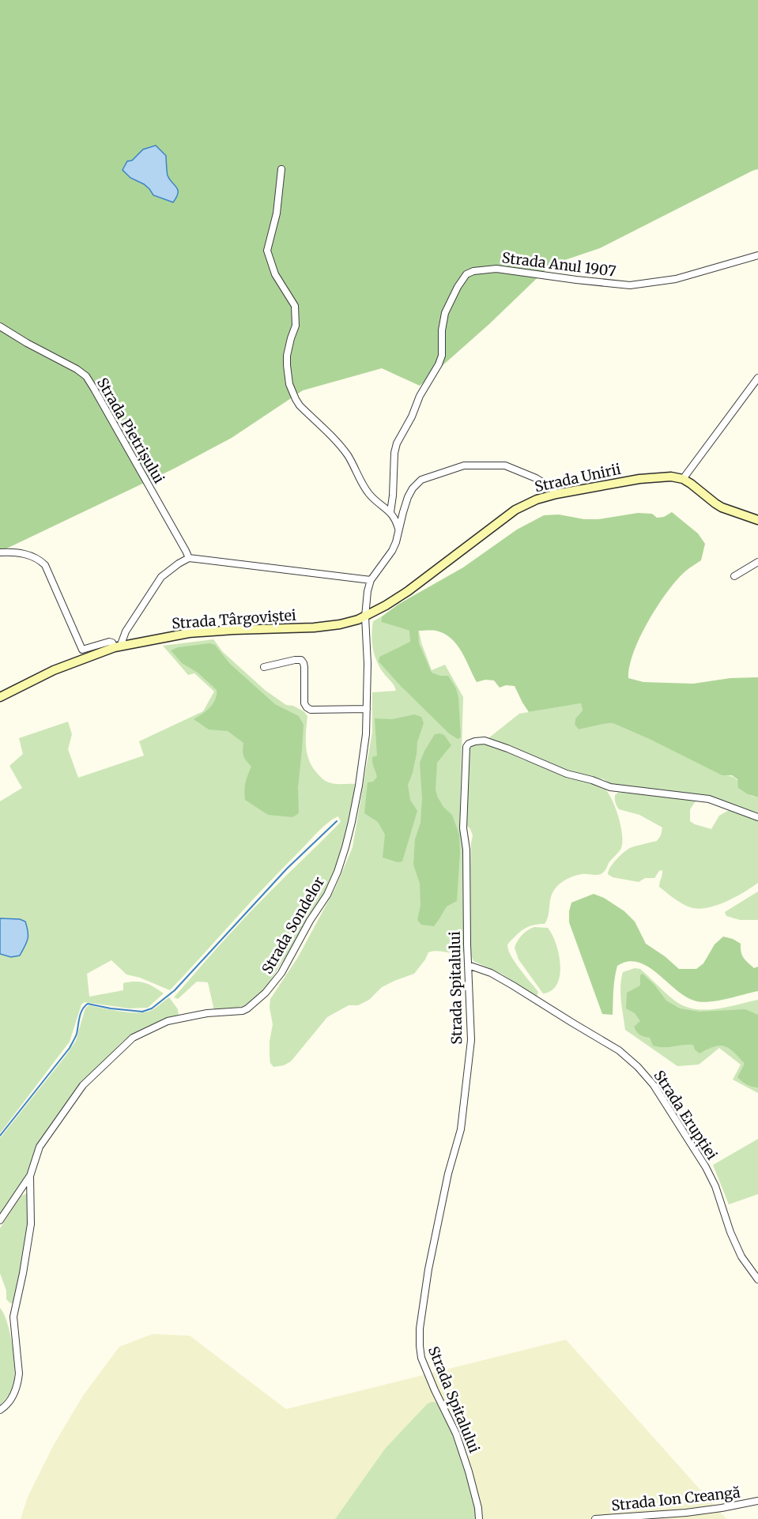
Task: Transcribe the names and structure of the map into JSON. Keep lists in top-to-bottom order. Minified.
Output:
{"streets":{"main road":["Strada Unirii","Strada Târgoviștei"],"street":["Strada Anul 1907","Strada Pietrișului","Strada Sondelor","Strada Spitalului","Strada Erupției","Strada Ion Creangă"]},"crossings":[["Strada Unirii","Strada Târgoviștei"],["Strada Unirii","Strada Sondelor"],["Strada Târgoviștei","Strada Sondelor"],["Strada Spitalului","Strada Erupției"]]}
